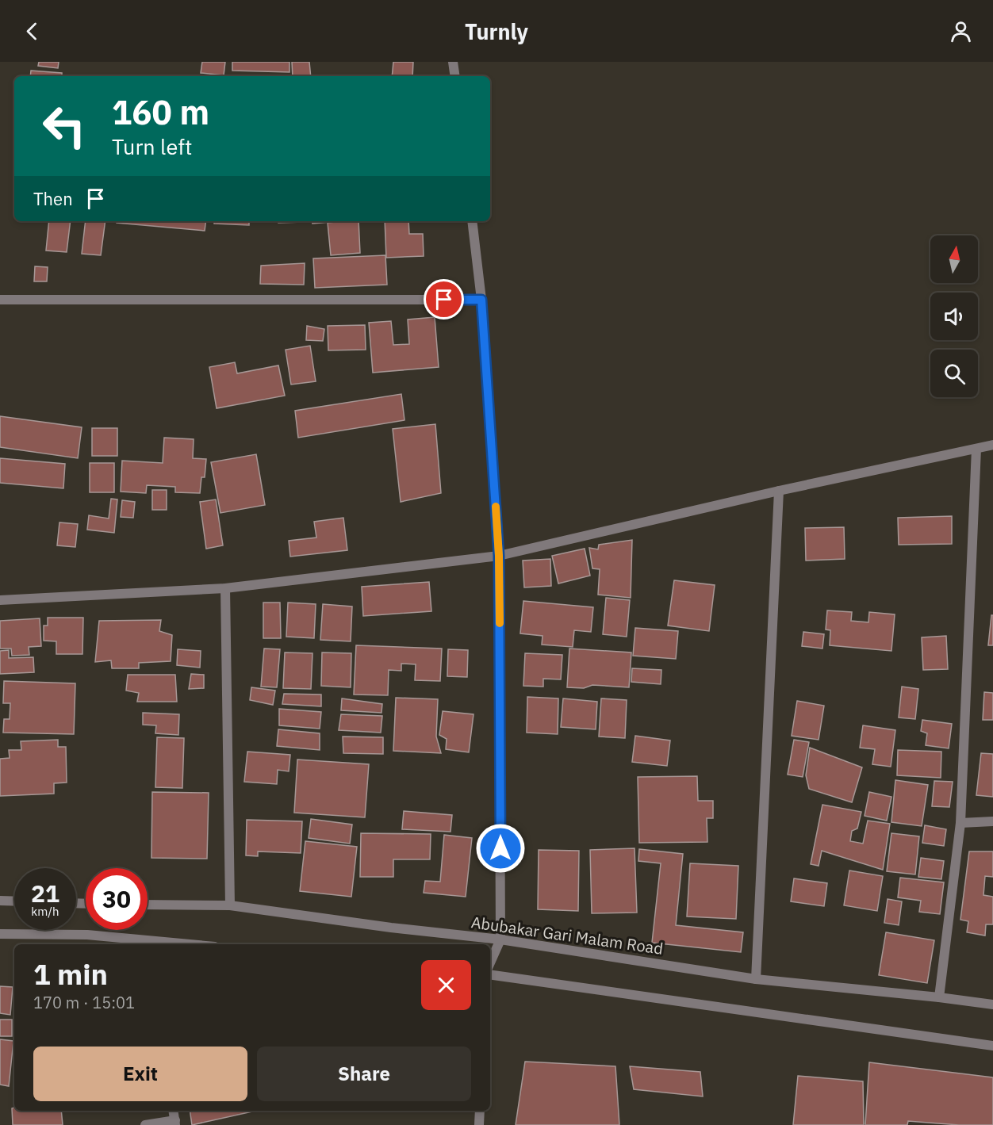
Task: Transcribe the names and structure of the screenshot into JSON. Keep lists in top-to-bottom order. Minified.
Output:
{"streets":{"street":["Abubakar Gari Malam Road"]},"north":"top","page":{"header":"Turnly","turn":["160 m","Turn left"],"then":"Then","speed":"21 km/h","limit":"30","heading":["1 min","170 m · 15:01"],"buttons":["Exit","Share"]}}
